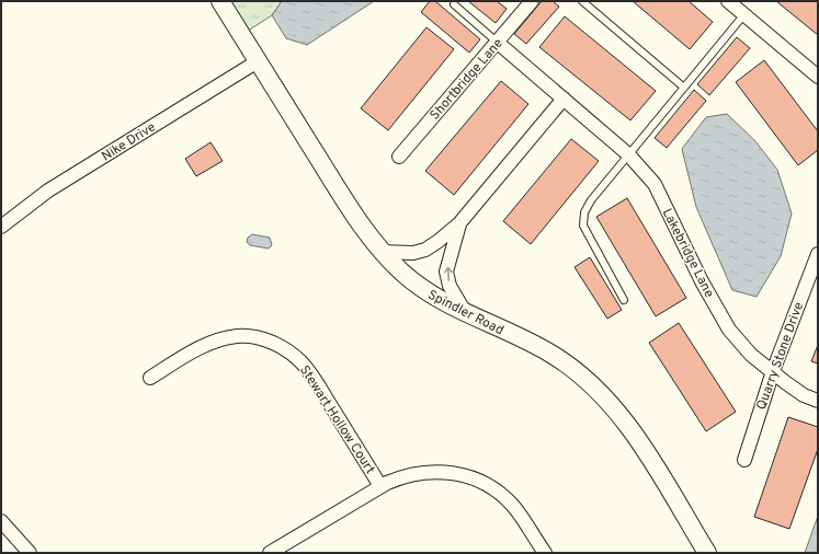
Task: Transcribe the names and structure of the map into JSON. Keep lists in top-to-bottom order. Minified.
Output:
{"streets":{"street":["Shortbridge Lane","Nike Drive","Lakebridge Lane","Spindler Road","Quarry Stone Drive","Stewart Hollow Court"]},"crossings":[["Shortbridge Lane","Lakebridge Lane"],["Nike Drive","Spindler Road"],["Lakebridge Lane","Quarry Stone Drive"]]}
